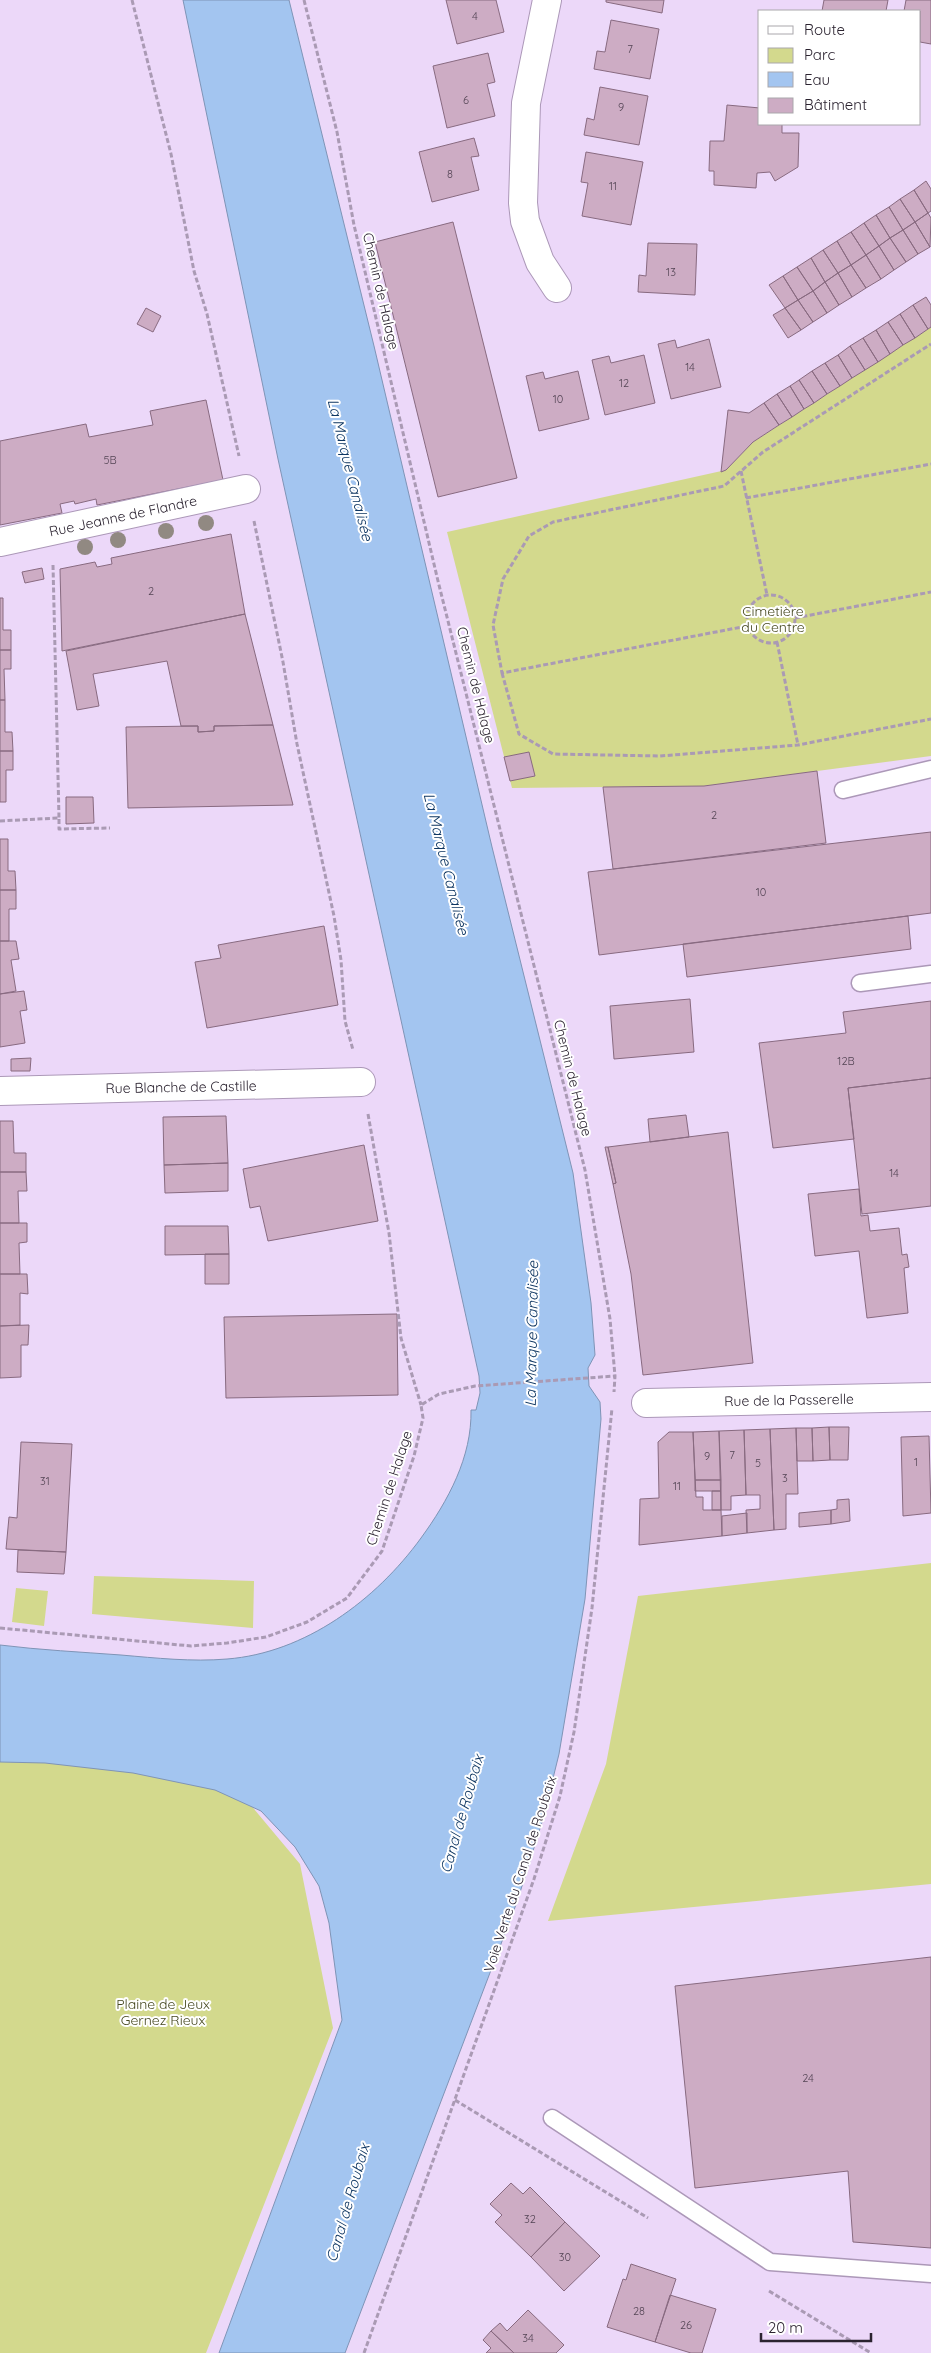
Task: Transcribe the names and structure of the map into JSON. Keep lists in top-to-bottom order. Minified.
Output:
{"streets":{"street":["Rue Jeanne de Flandre","Rue Blanche de Castille","Rue de la Passerelle"],"path":["Chemin de Halage","Voie Verte du Canal de Roubaix"]},"crossings":[["Chemin de Halage","Rue Jeanne de Flandre"],["Chemin de Halage","Rue Blanche de Castille"]],"water":["La Marque Canalisée","Canal de Roubaix"],"parks":["Cimetière du Centre","Plaine de Jeux Gernez Rieux"],"house_numbers":["4","7","6","9","8","11","13","14","12","10","5B","2","2","10","12B","14","7","9","1","5","3","31","11","24","32","30","28","26","34"],"legend":["Route","Parc","Eau","Bâtiment"],"scale_bar":"20 m"}
